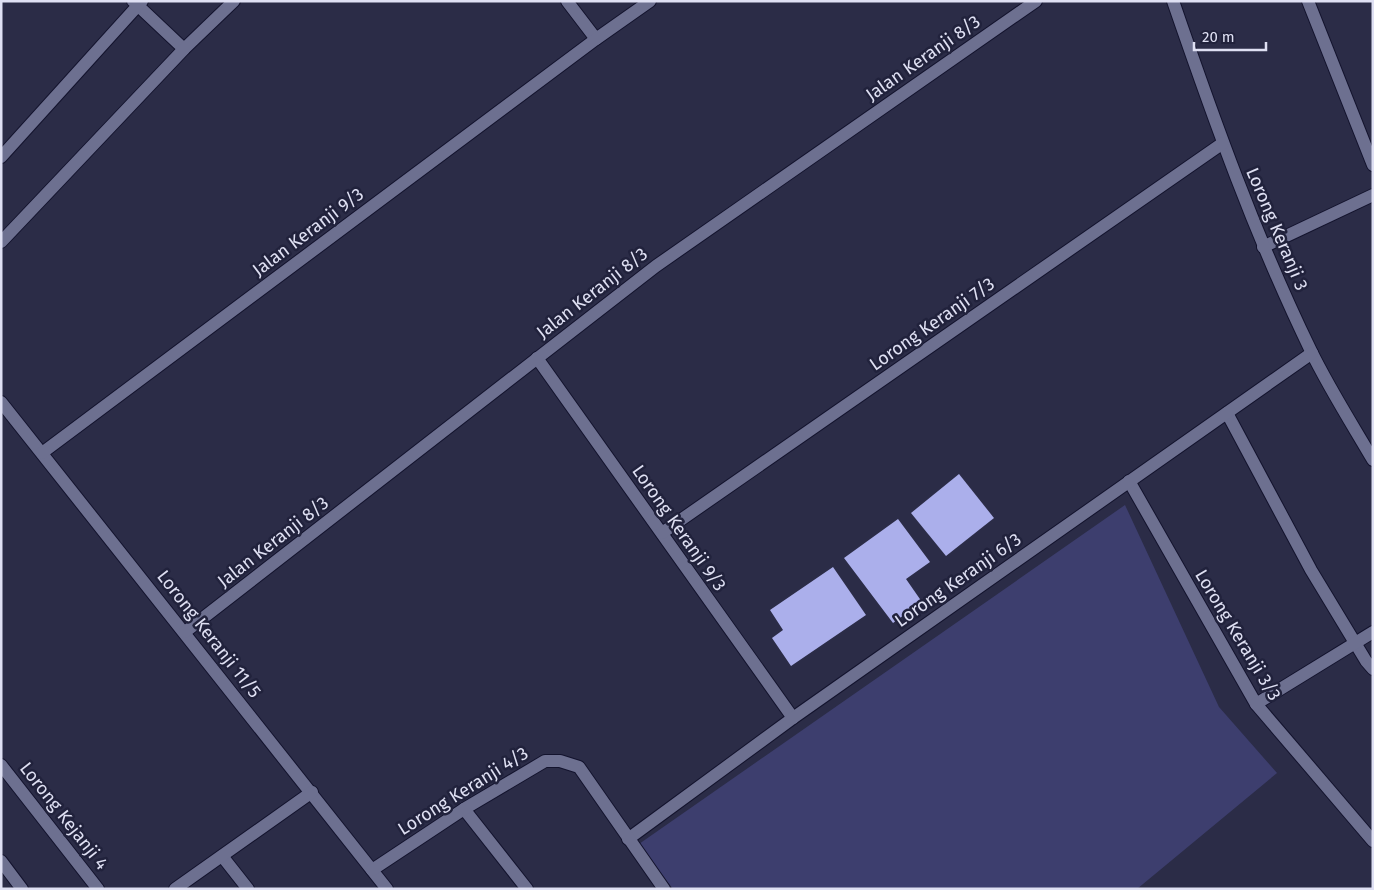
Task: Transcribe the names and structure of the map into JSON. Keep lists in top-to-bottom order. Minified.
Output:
{"streets":{"street":["Jalan Keranji 8/3","Lorong Keranji 3","Jalan Keranji 9/3","Lorong Keranji 7/3","Lorong Keranji 9/3","Lorong Keranji 6/3","Lorong Keranji 11/5","Lorong Keranji 3/3","Lorong Keranji 4/3","Lorong Kejanji 4"]},"crossings":[["Jalan Keranji 8/3","Lorong Keranji 9/3"],["Jalan Keranji 8/3","Lorong Keranji 11/5"],["Lorong Keranji 3","Lorong Keranji 7/3"],["Lorong Keranji 3","Lorong Keranji 6/3"],["Jalan Keranji 9/3","Lorong Keranji 11/5"],["Lorong Keranji 7/3","Lorong Keranji 9/3"],["Lorong Keranji 9/3","Lorong Keranji 6/3"],["Lorong Keranji 6/3","Lorong Keranji 3/3"],["Lorong Keranji 6/3","Lorong Keranji 4/3"],["Lorong Keranji 11/5","Lorong Keranji 4/3"]],"scale_bar":"20 m"}
